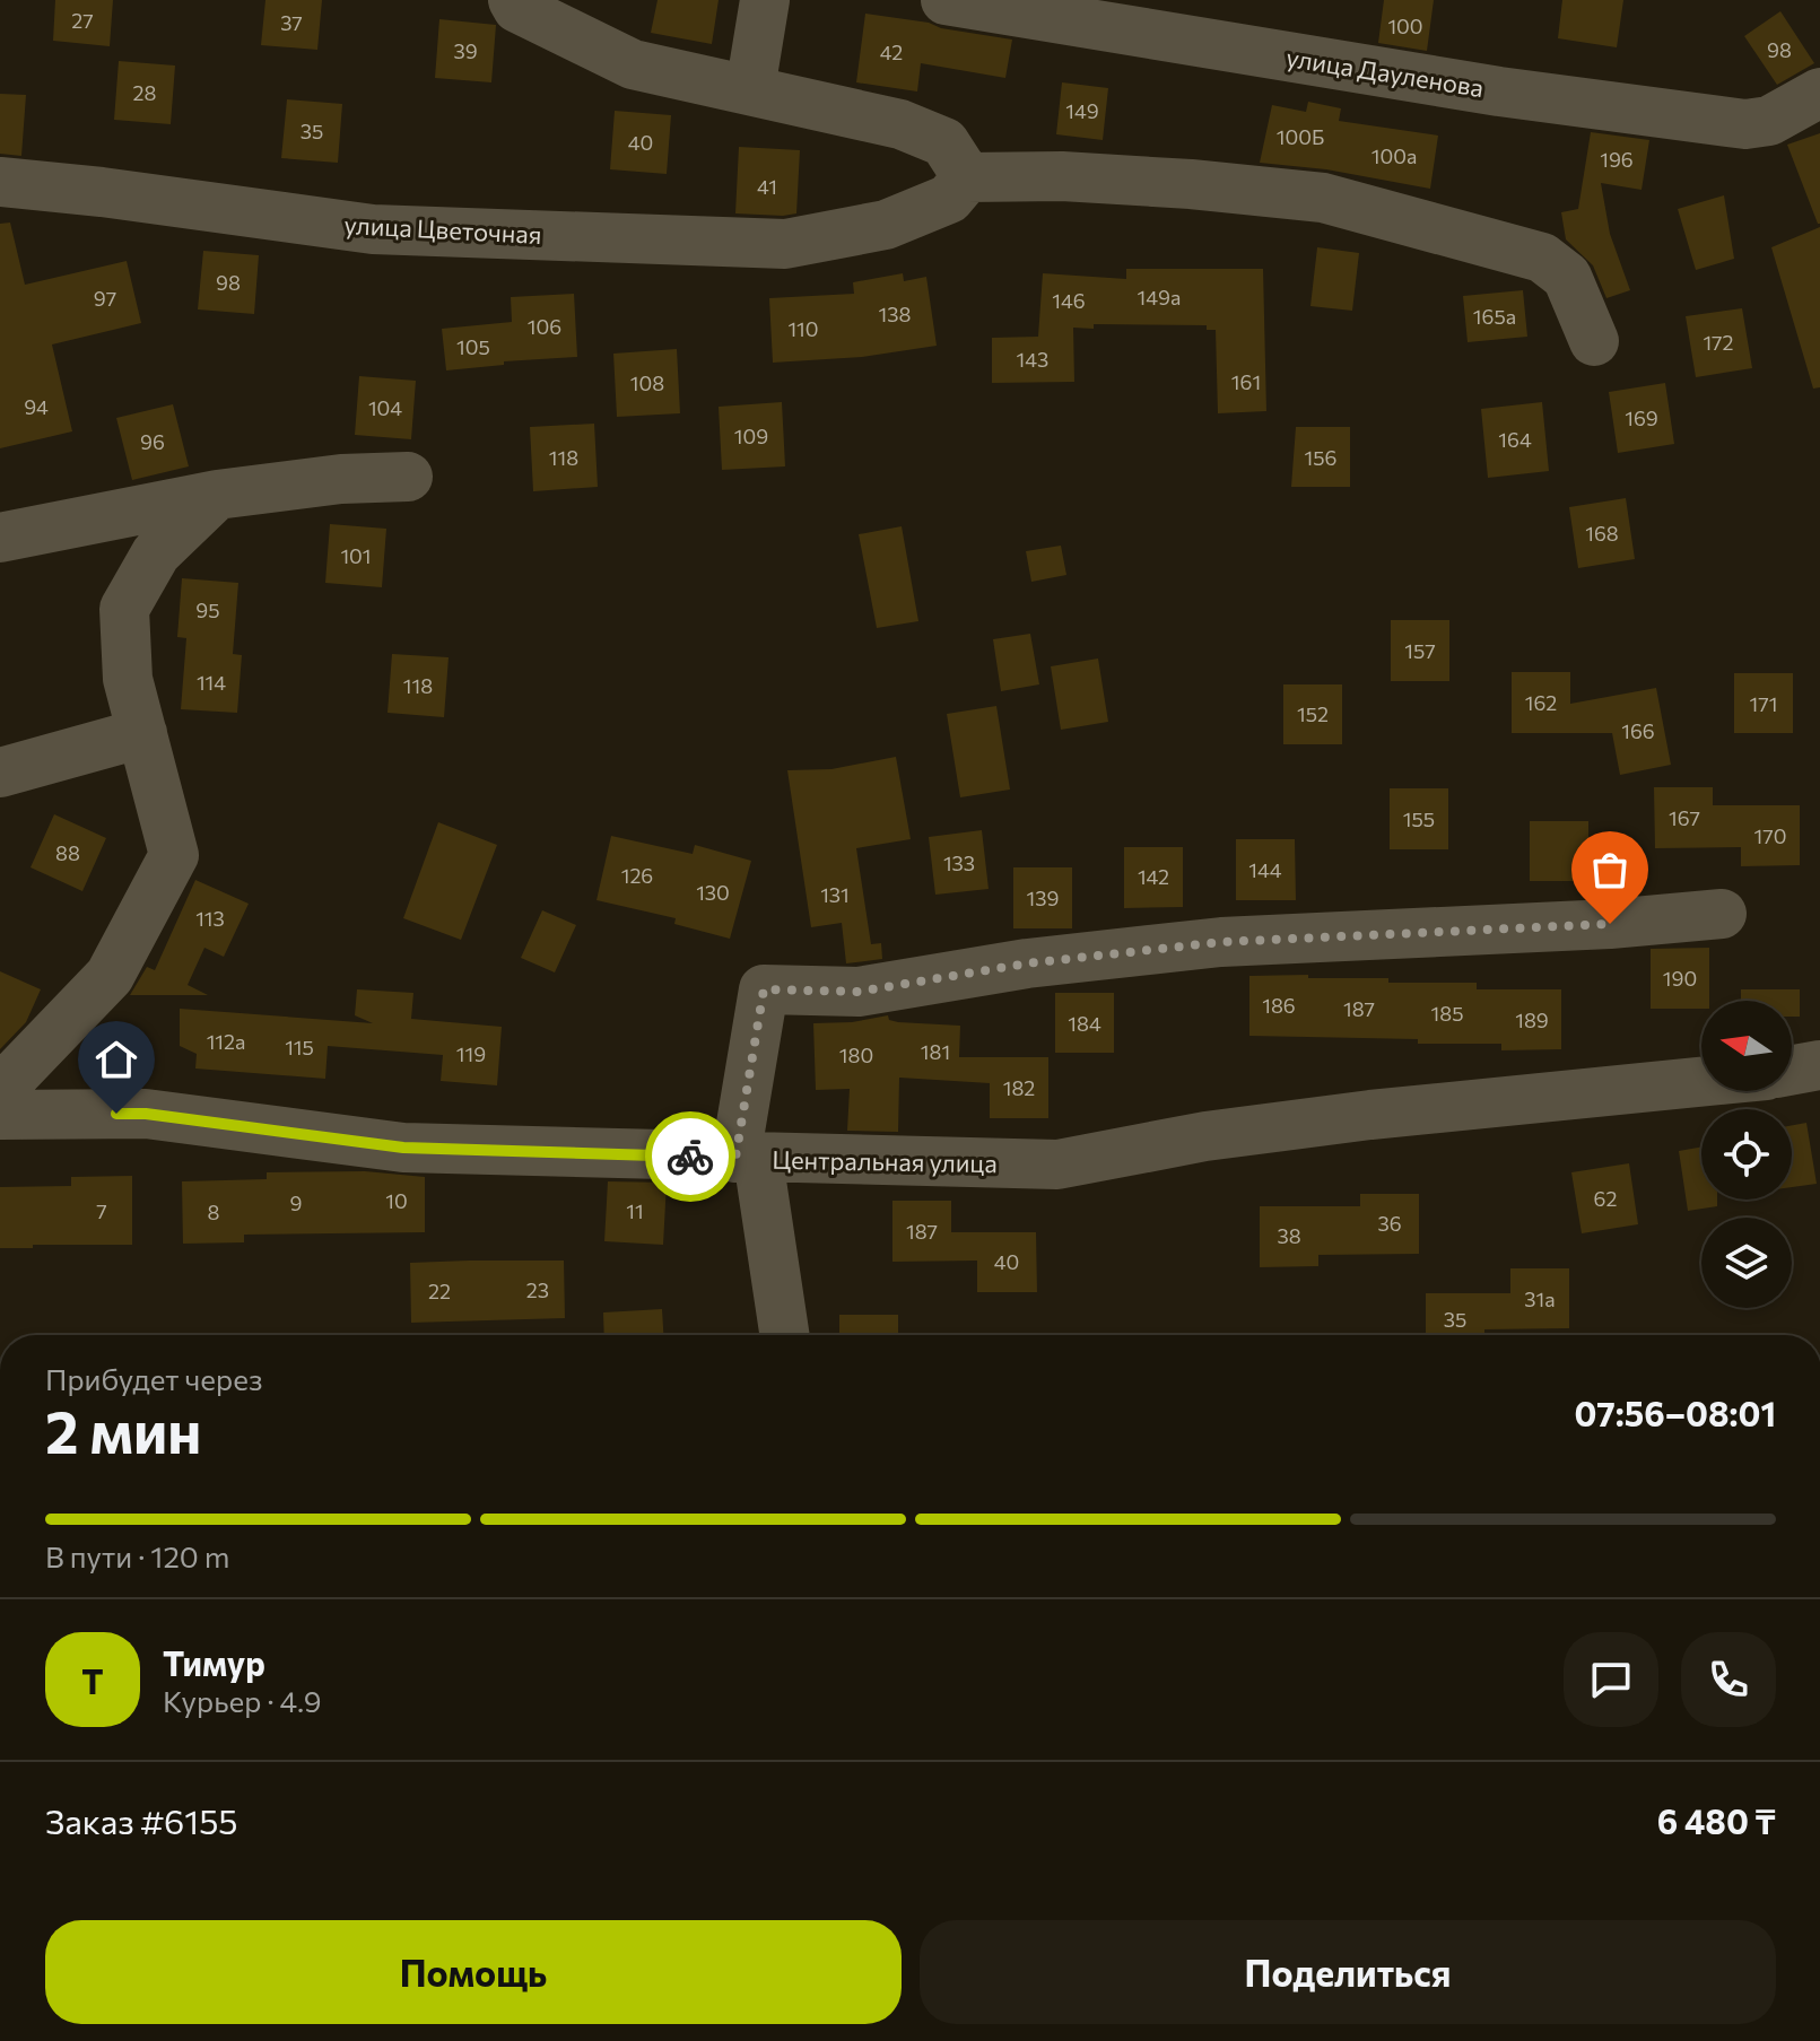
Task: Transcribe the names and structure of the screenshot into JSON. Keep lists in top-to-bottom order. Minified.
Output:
{"streets":{"street":["улица Дауленова","улица Цветочная","Центральная улица"]},"house_numbers":["27","37","100","98","39","42","28","149","35","100Б","40","100а","196","41","98","149а","97","146","138","165а","106","110","172","105","143","161","108","94","104","169","109","164","96","118","156","168","101","95","157","114","118","162","171","152","166","167","155","170","88","133","144","126","142","130","131","139","113","190","186","187","185","189","184","112а","115","181","119","180","182","62","10","9","7","11","8","36","187","38","40","23","22","31а","35"],"north":"left","page":{"heading":["2 мин","Прибудет через","07:56–08:01"],"panel":["Тимур","Курьер · 4.9","Заказ #6155","6 480 ₸"],"bar":"В пути · 120 m","round":"Т","buttons":["Помощь","Поделиться"]}}
